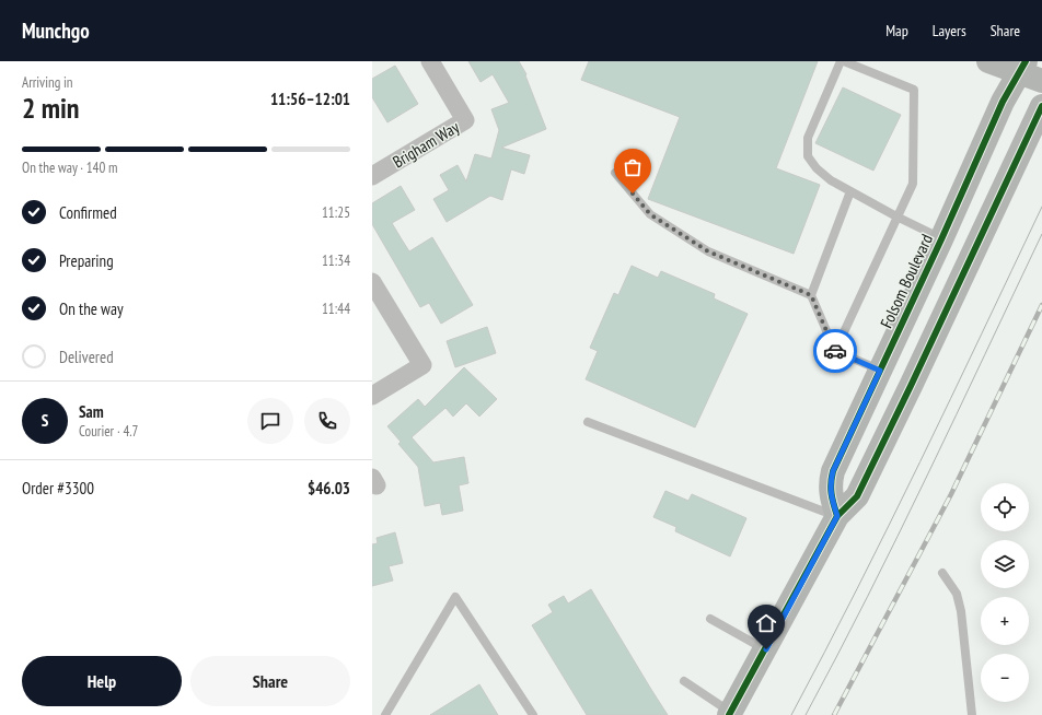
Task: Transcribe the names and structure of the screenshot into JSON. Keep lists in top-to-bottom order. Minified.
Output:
{"streets":{"main road":["Folsom Boulevard"],"street":["Brigham Way"]},"page":{"header":"Munchgo","nav":["Map","Layers","Share"],"heading":["2 min","Arriving in","11:56–12:01"],"panel":["Sam","Courier · 4.7","Order #3300","$46.03"],"bar":"On the way · 140 m","list":[["Confirmed","11:25"],["Preparing","11:34"],["On the way","11:44"],"Delivered"],"round":"S","map_buttons":["+","−"],"buttons":["Help","Share"]}}
